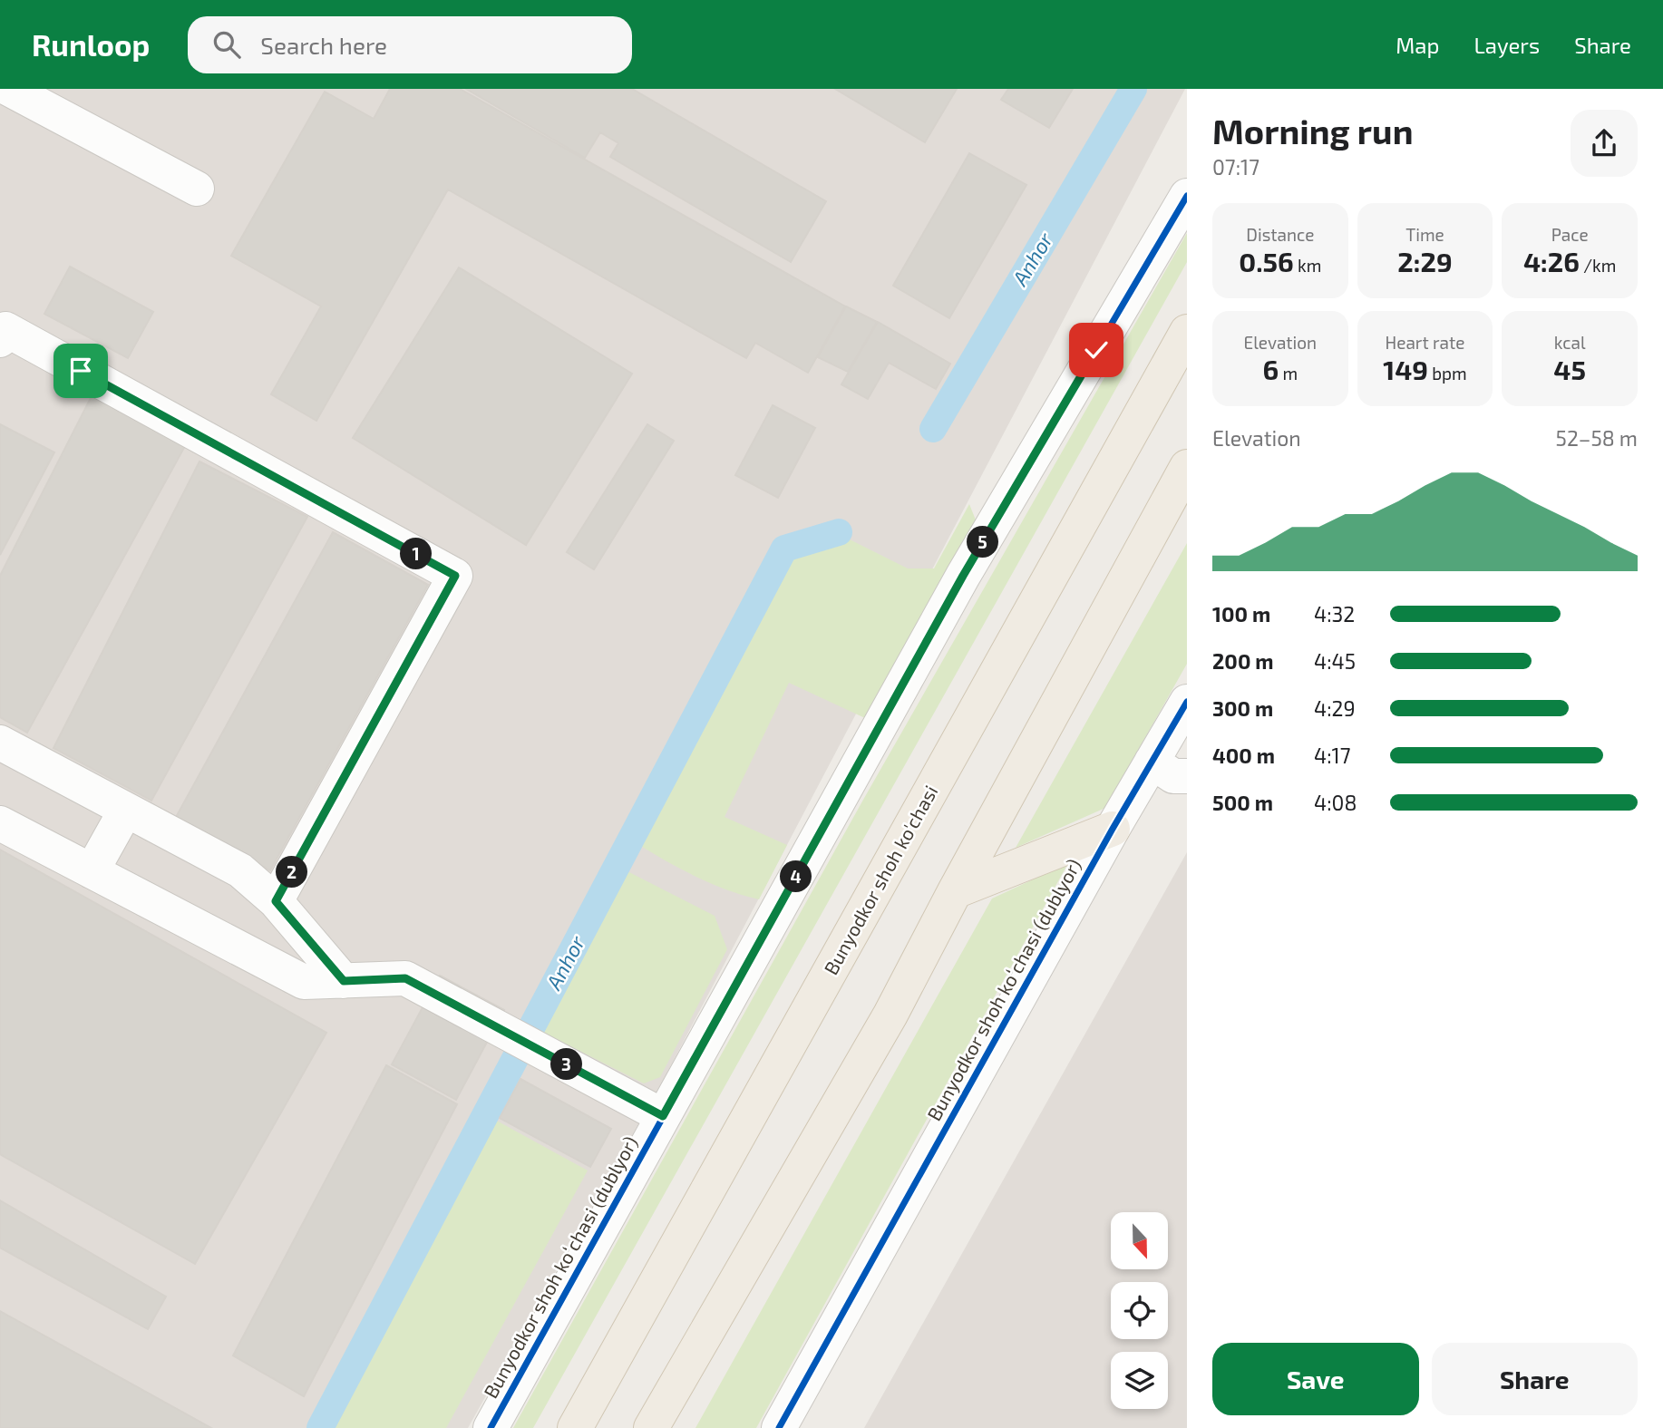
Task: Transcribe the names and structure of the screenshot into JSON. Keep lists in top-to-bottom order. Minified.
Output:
{"streets":{"main road":["Bunyodkor shoh ko'chasi"],"street":["Bunyodkor shoh koʻchasi (dublyor)"]},"water":["Anhor"],"north":"bottom","page":{"header":"Runloop","search":"Search here","nav":["Map","Layers","Share"],"heading":["Morning run","07:17"],"stats":[["Distance","0.56 km"],["Time","2:29"],["Pace","4:26 /km"],["Elevation","6 m"],["Heart rate","149 bpm"],["kcal","45"]],"chart":["Elevation","52–58 m"],"pins":["5","1","2","4","3"],"list":[{"name":"100 m","note":"4:32"},{"name":"200 m","note":"4:45"},{"name":"300 m","note":"4:29"},{"name":"400 m","note":"4:17"},{"name":"500 m","note":"4:08"}],"buttons":["Save","Share"]}}
